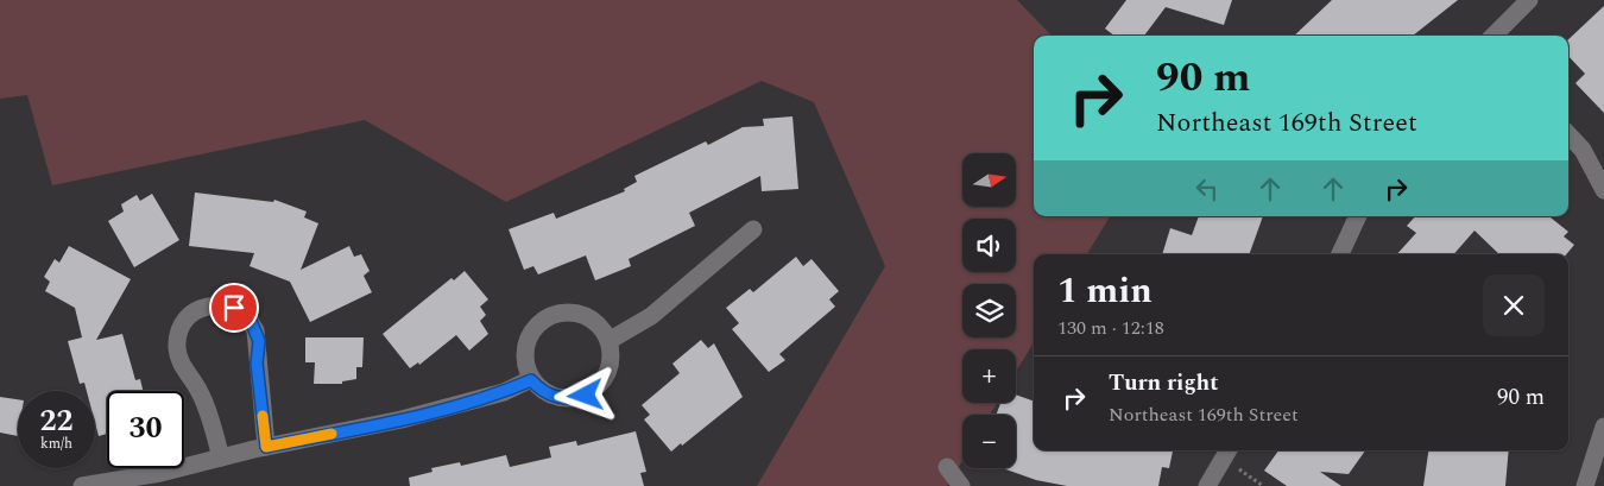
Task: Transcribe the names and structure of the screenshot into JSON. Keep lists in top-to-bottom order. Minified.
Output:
{"north":"right","page":{"turn":["90 m","Northeast 169th Street"],"map_buttons":["+","−"],"heading":["1 min","130 m · 12:18"],"list":[{"name":"Turn right","note":"Northeast 169th Street","value":"90 m"}],"speed":"22 km/h","limit":"30"}}
